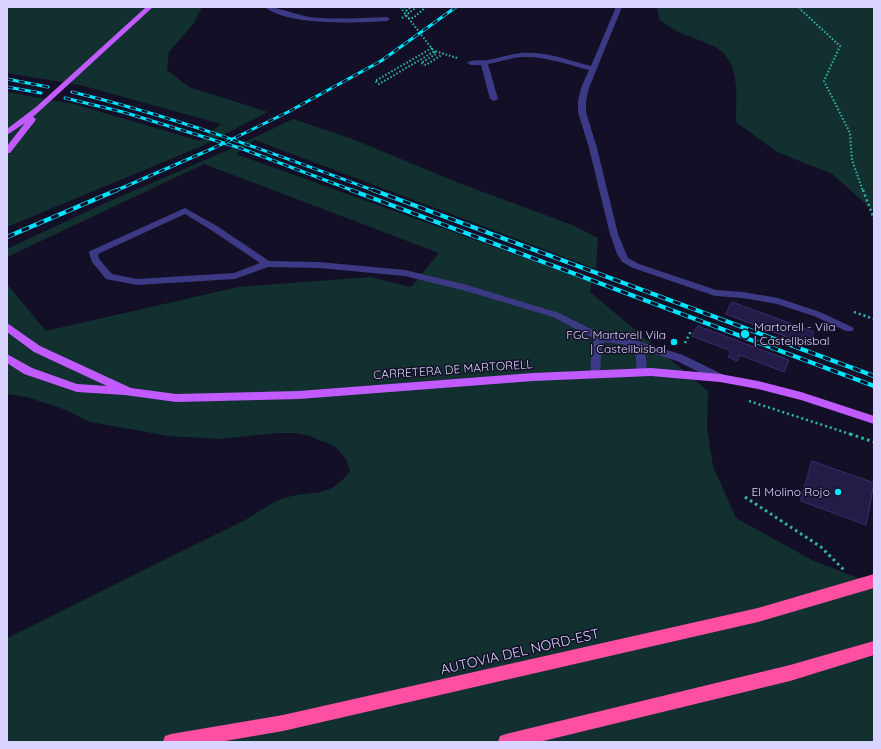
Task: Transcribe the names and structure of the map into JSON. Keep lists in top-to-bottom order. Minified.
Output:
{"streets":{"highway":["AUTOVIA DEL NORD-EST"],"main road":["CARRETERA DE MARTORELL"]},"places":["Martorell - Vila | Castellbisbal","FGC Martorell Vila | Castellbisbal","El Molino Rojo"]}
